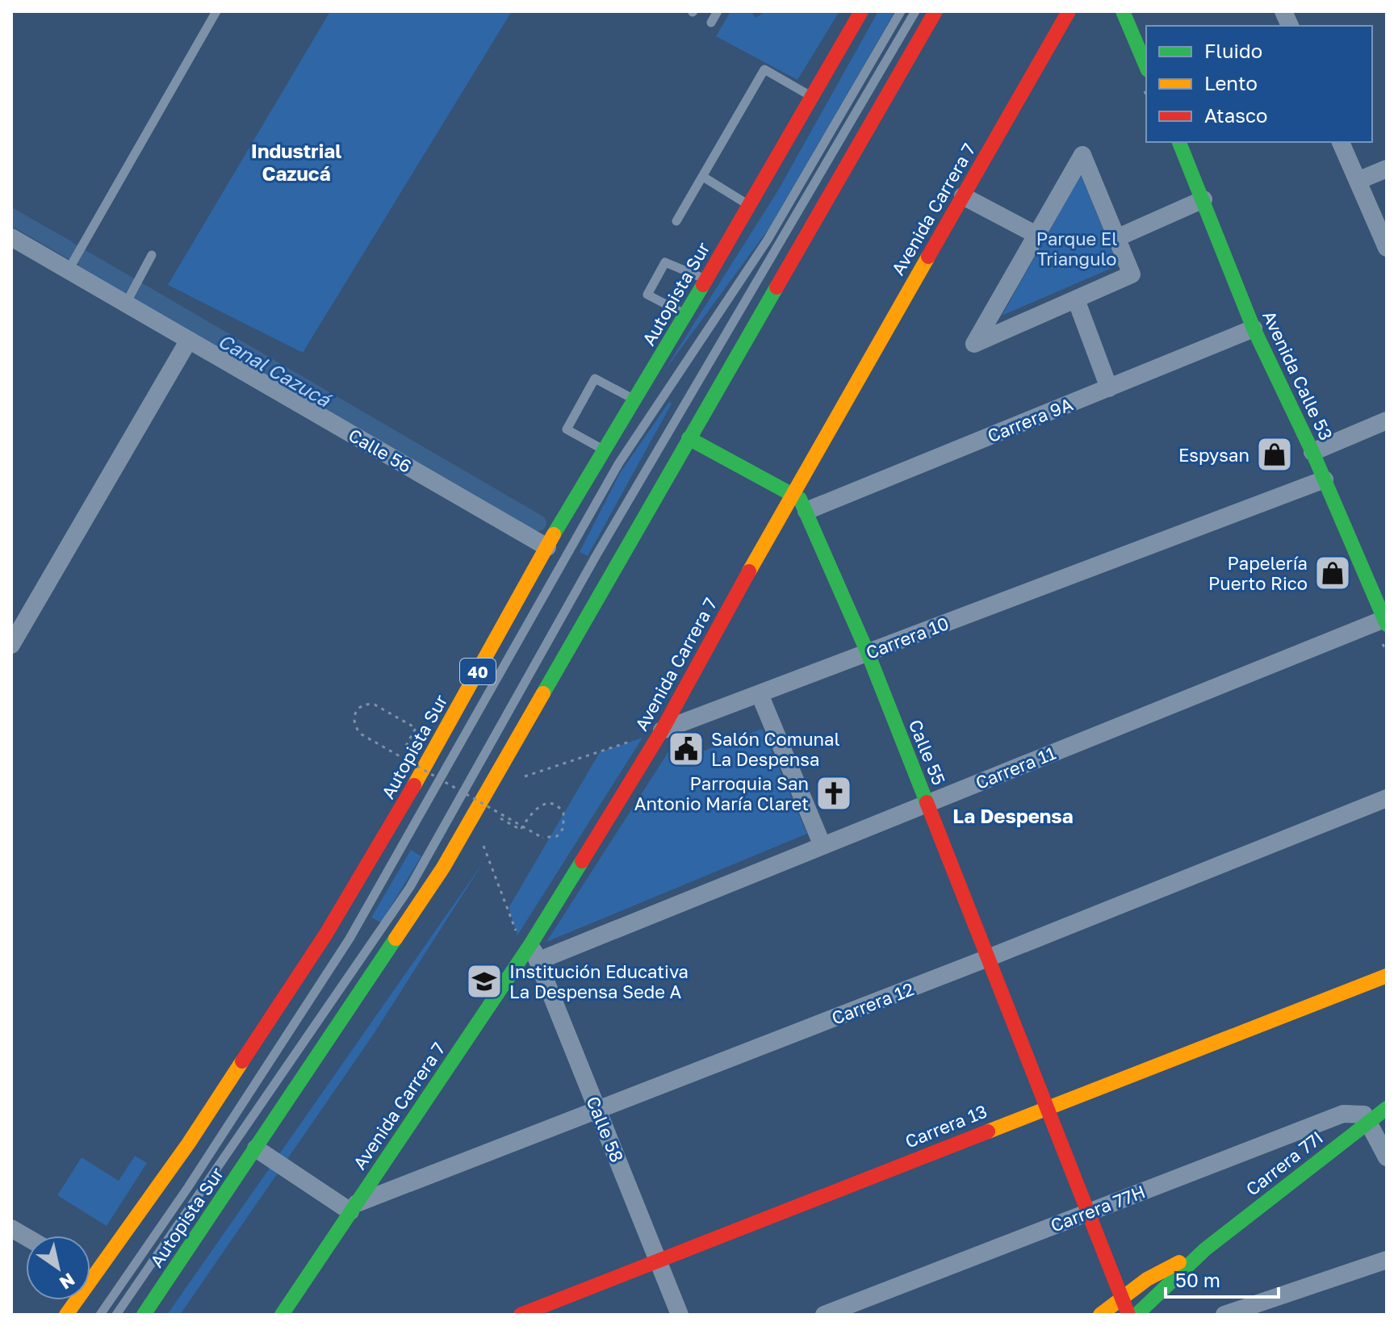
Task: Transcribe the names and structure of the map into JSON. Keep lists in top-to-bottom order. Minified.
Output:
{"streets":{"main road":["Avenida Carrera 7","Autopista Sur","Avenida Calle 53","40","Calle 55","Carrera 13","Carrera 77I"],"street":["Carrera 9A","Calle 56","Carrera 10","Carrera 11","Carrera 12","Calle 58","Carrera 77H"]},"crossings":[["Avenida Carrera 7","Carrera 10"],["Avenida Carrera 7","Calle 55"],["Avenida Carrera 7","Carrera 11"],["Avenida Carrera 7","Carrera 12"],["Avenida Carrera 7","Calle 58"],["Autopista Sur","Calle 56"],["Autopista Sur","Calle 55"],["Avenida Calle 53","Carrera 9A"],["Avenida Calle 53","Carrera 10"],["Avenida Calle 53","Carrera 11"],["Carrera 9A","Calle 55"],["Carrera 10","Calle 55"],["Calle 55","Carrera 11"],["Calle 55","Carrera 12"],["Calle 55","Carrera 13"],["Calle 55","Carrera 77I"],["Calle 55","Carrera 77H"],["Carrera 11","Calle 58"],["Carrera 12","Calle 58"],["Carrera 13","Calle 58"],["Carrera 77I","Carrera 77H"]],"districts":["Industrial Cazucá","La Despensa"],"water":["Canal Cazucá"],"parks":["Parque El Triangulo"],"places":{"shop":["Espysan","Papelería Puerto Rico"],"public building":["Salón Comunal La Despensa"],"church":["Parroquia San Antonio María Claret"],"school or university":["Institución Educativa La Despensa Sede A"]},"legend":["Fluido","Lento","Atasco"],"scale_bar":"50 m","north":"bottom right"}
